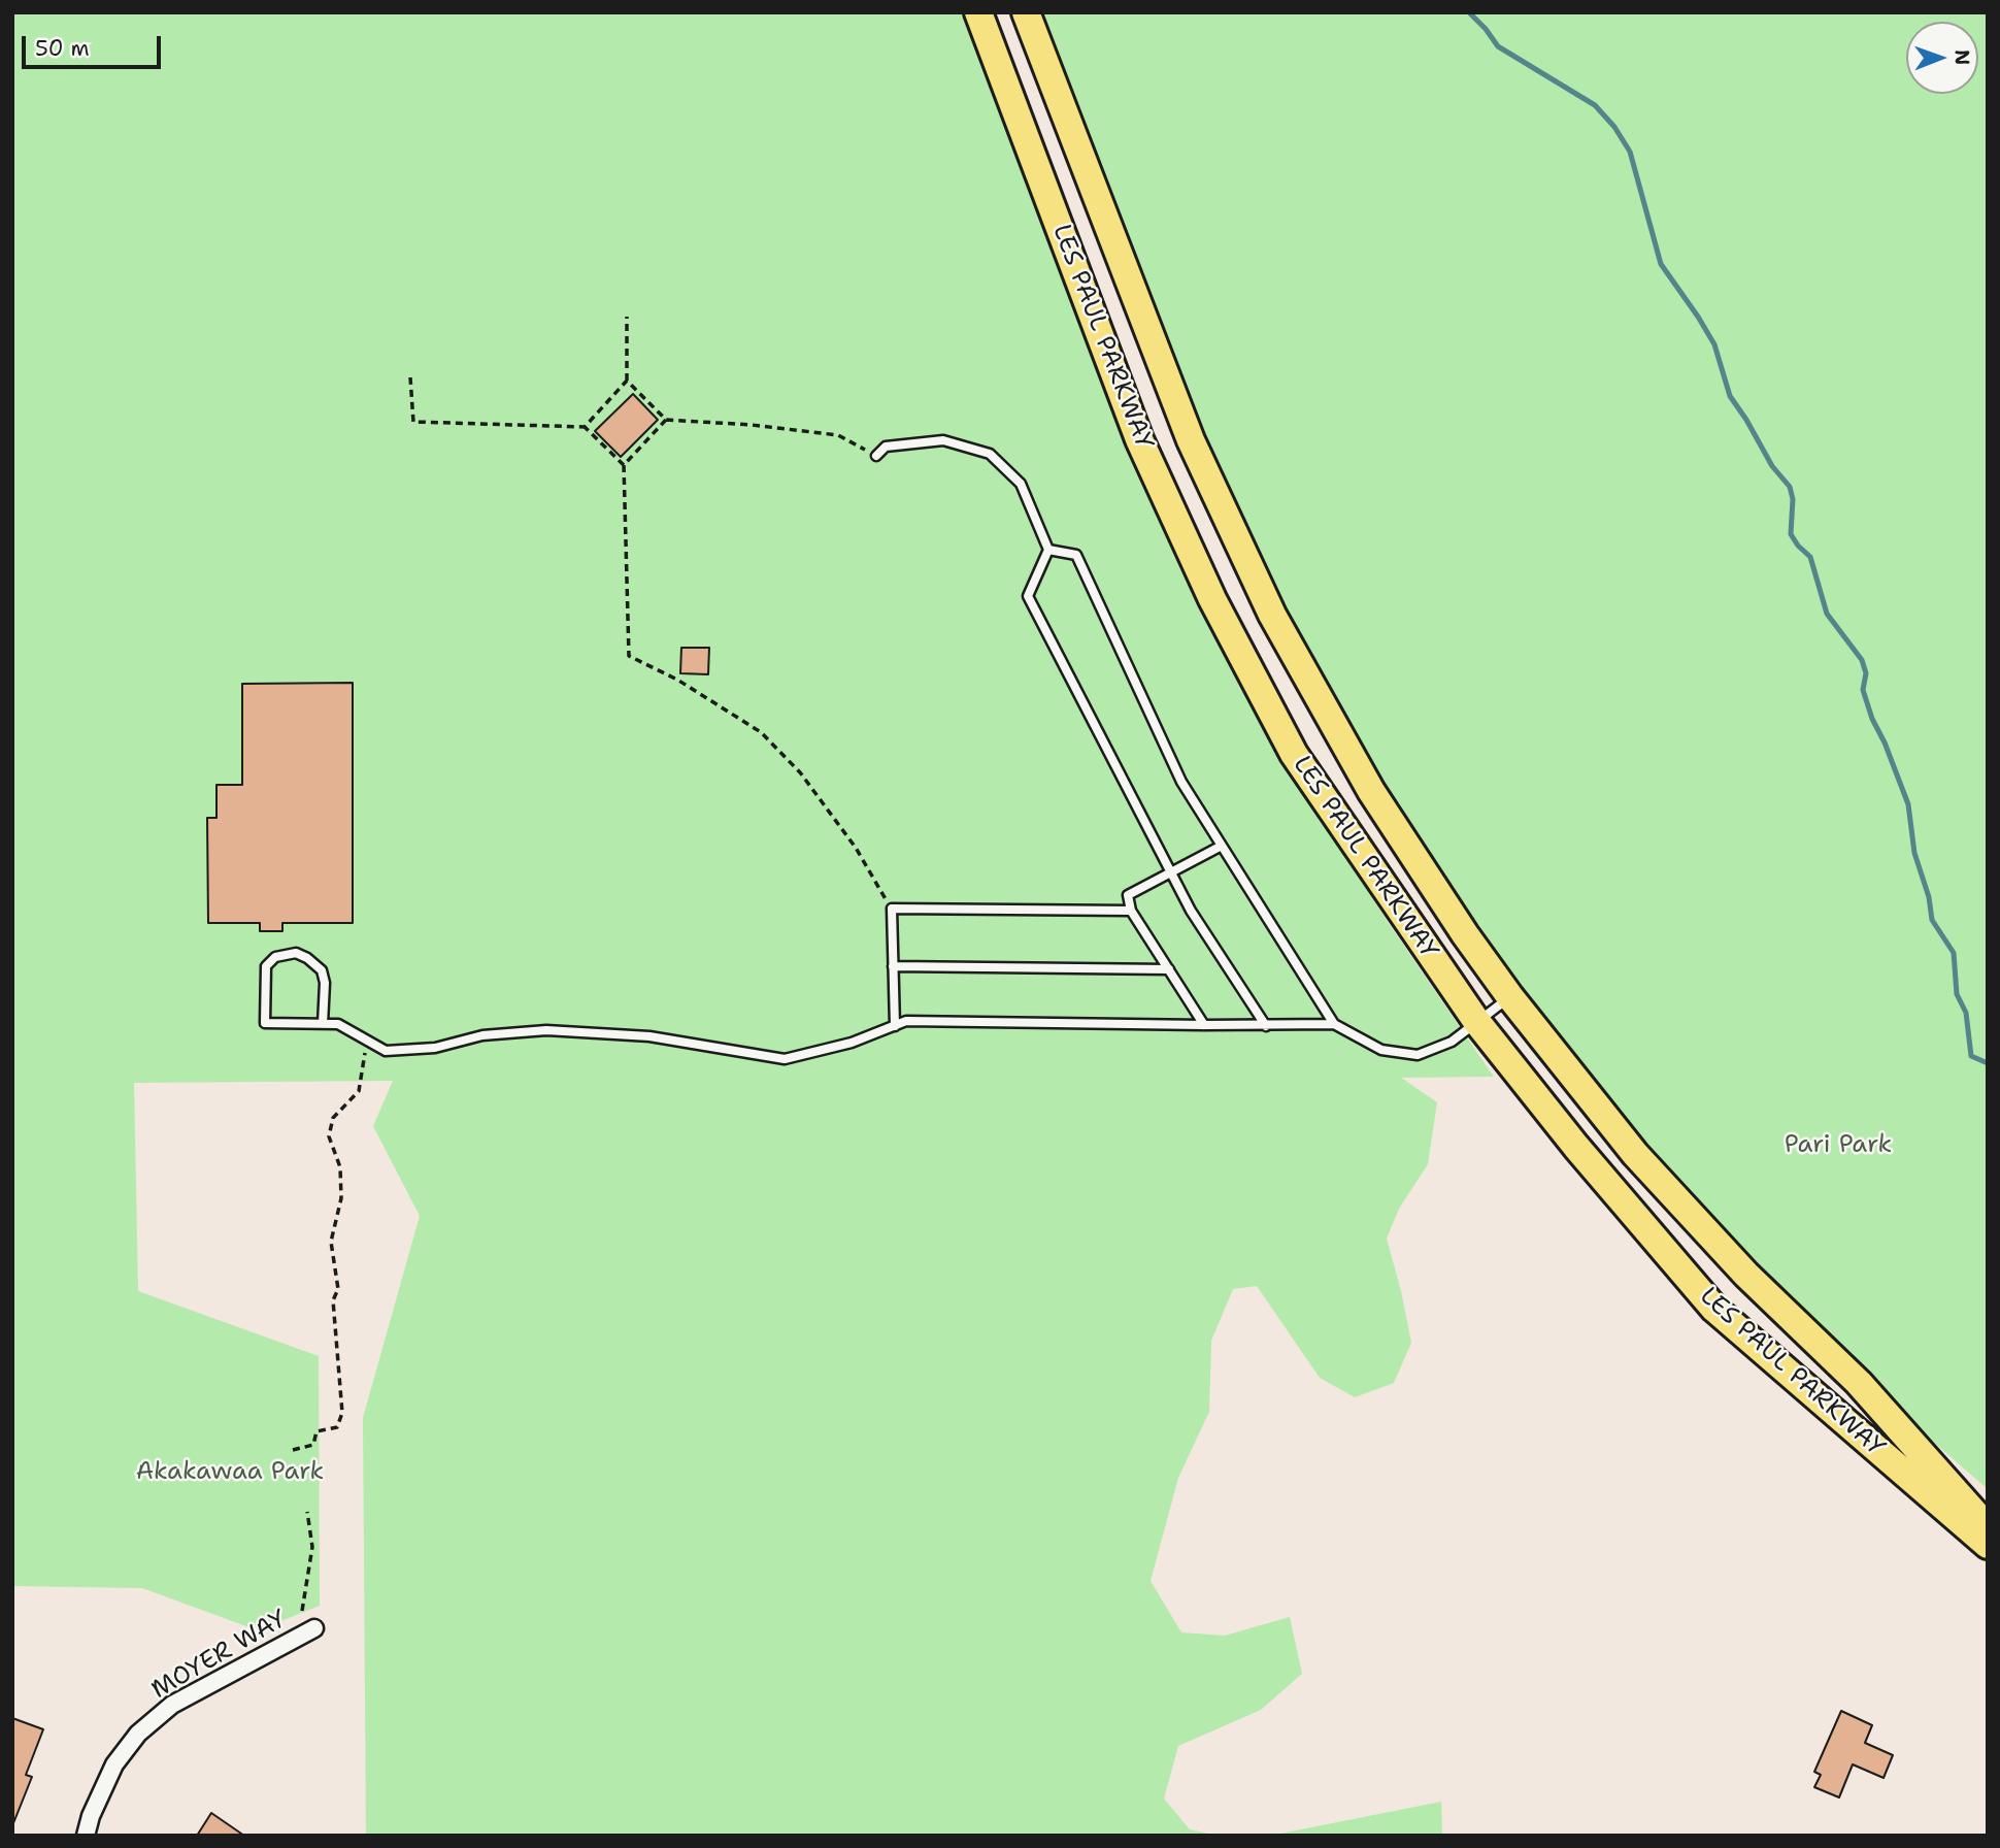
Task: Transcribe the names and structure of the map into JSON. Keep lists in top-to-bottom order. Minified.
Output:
{"streets":{"main road":["LES PAUL PARKWAY"],"street":["MOYER WAY"]},"parks":["Pari Park","Akakawaa Park"],"scale_bar":"50 m","north":"right"}
